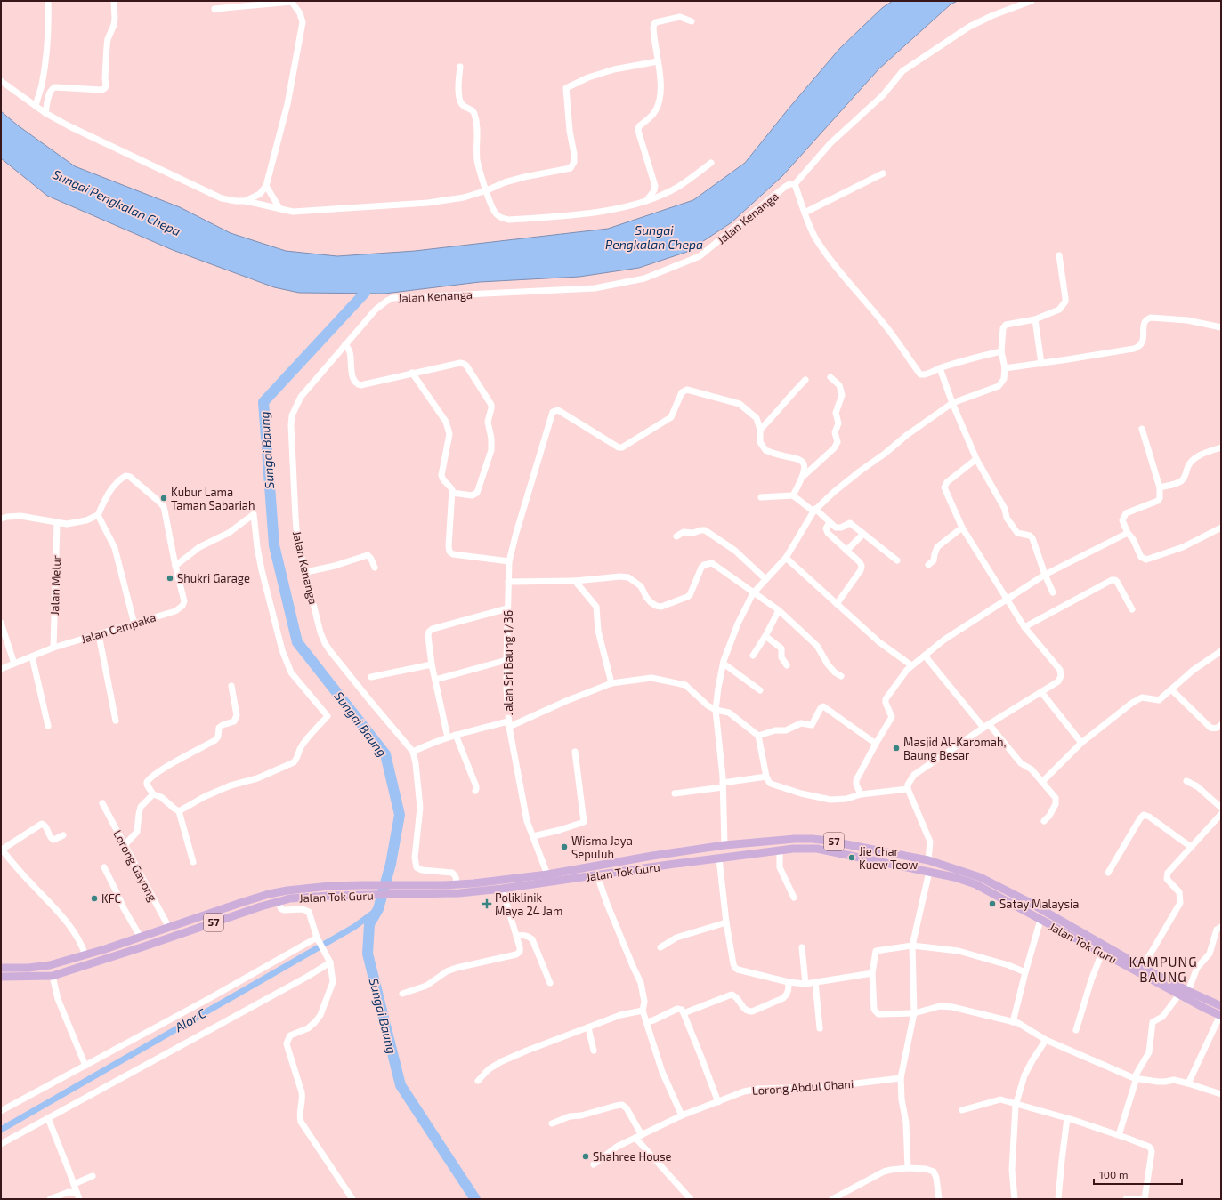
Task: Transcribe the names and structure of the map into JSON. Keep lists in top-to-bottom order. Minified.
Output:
{"streets":{"main road":["57","Jalan Tok Guru"],"street":["Jalan Kenanga","Jalan Melur","Jalan Cempaka","Jalan Sri Baung 1/36","Lorong Gayong","Lorong Abdul Ghani"]},"crossings":[["Jalan Kenanga","Jalan Tok Guru"],["Jalan Melur","Jalan Cempaka"],["Jalan Sri Baung 1/36","Jalan Tok Guru"],["57","Jalan Tok Guru"],["Lorong Gayong","Jalan Tok Guru"]],"districts":["KAMPUNG BAUNG"],"water":["Sungai Pengkalan Chepa","Sungai Baung","Alor C"],"places":{"other":["Kubur Lama Taman Sabariah","Shukri Garage","Masjid Al-Karomah, Baung Besar","Wisma Jaya Sepuluh","Jie Char Kuew Teow","KFC","Satay Malaysia","Shahree House"],"health":["Poliklinik Maya 24 Jam"]},"scale_bar":"100 m"}
